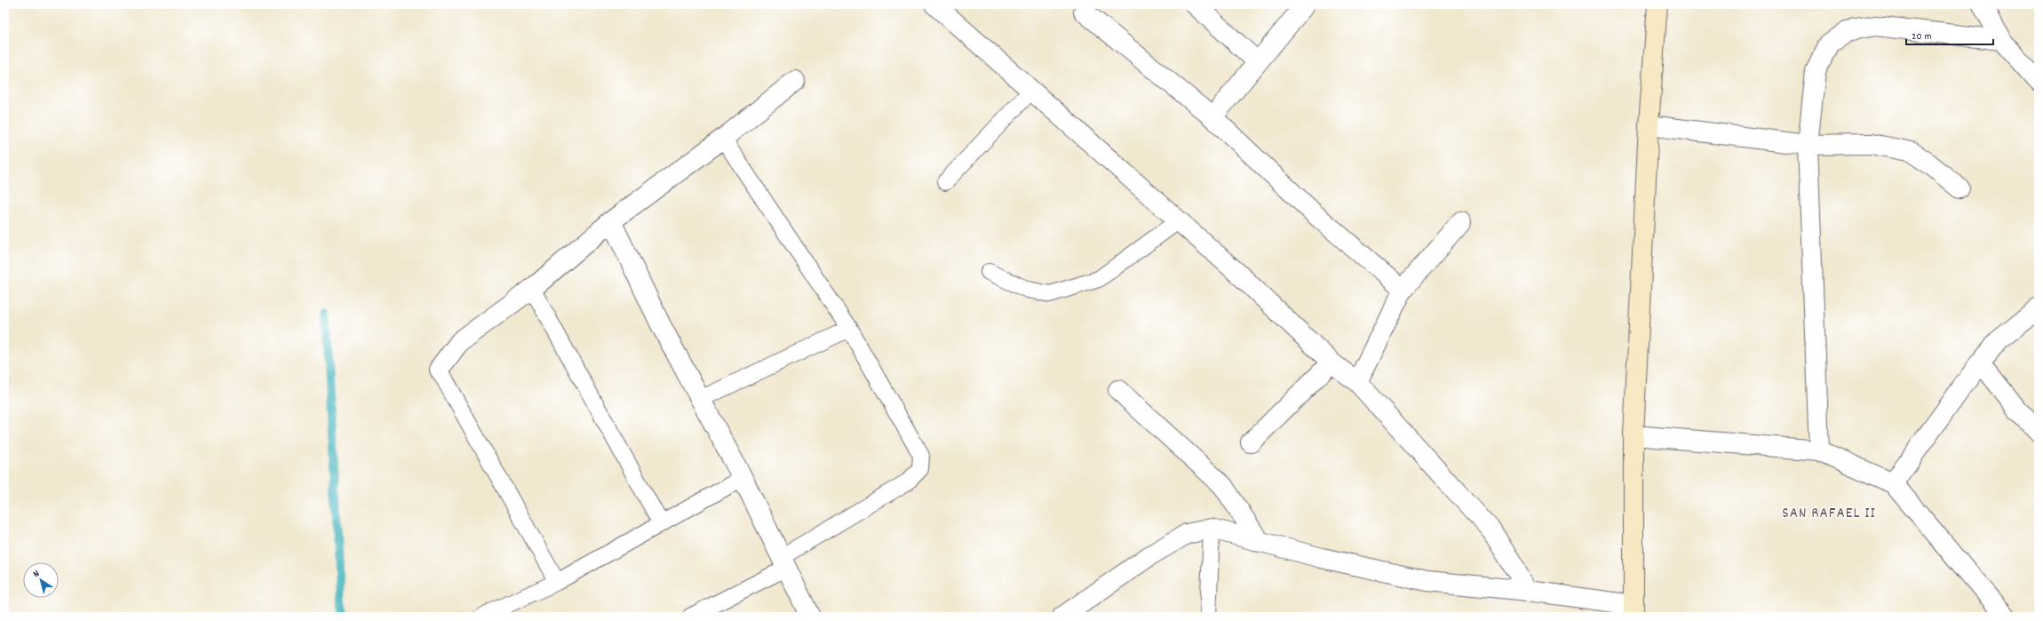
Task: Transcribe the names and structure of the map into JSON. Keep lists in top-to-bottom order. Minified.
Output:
{"districts":["SAN RAFAEL II"],"scale_bar":"20 m","north":"top left"}
